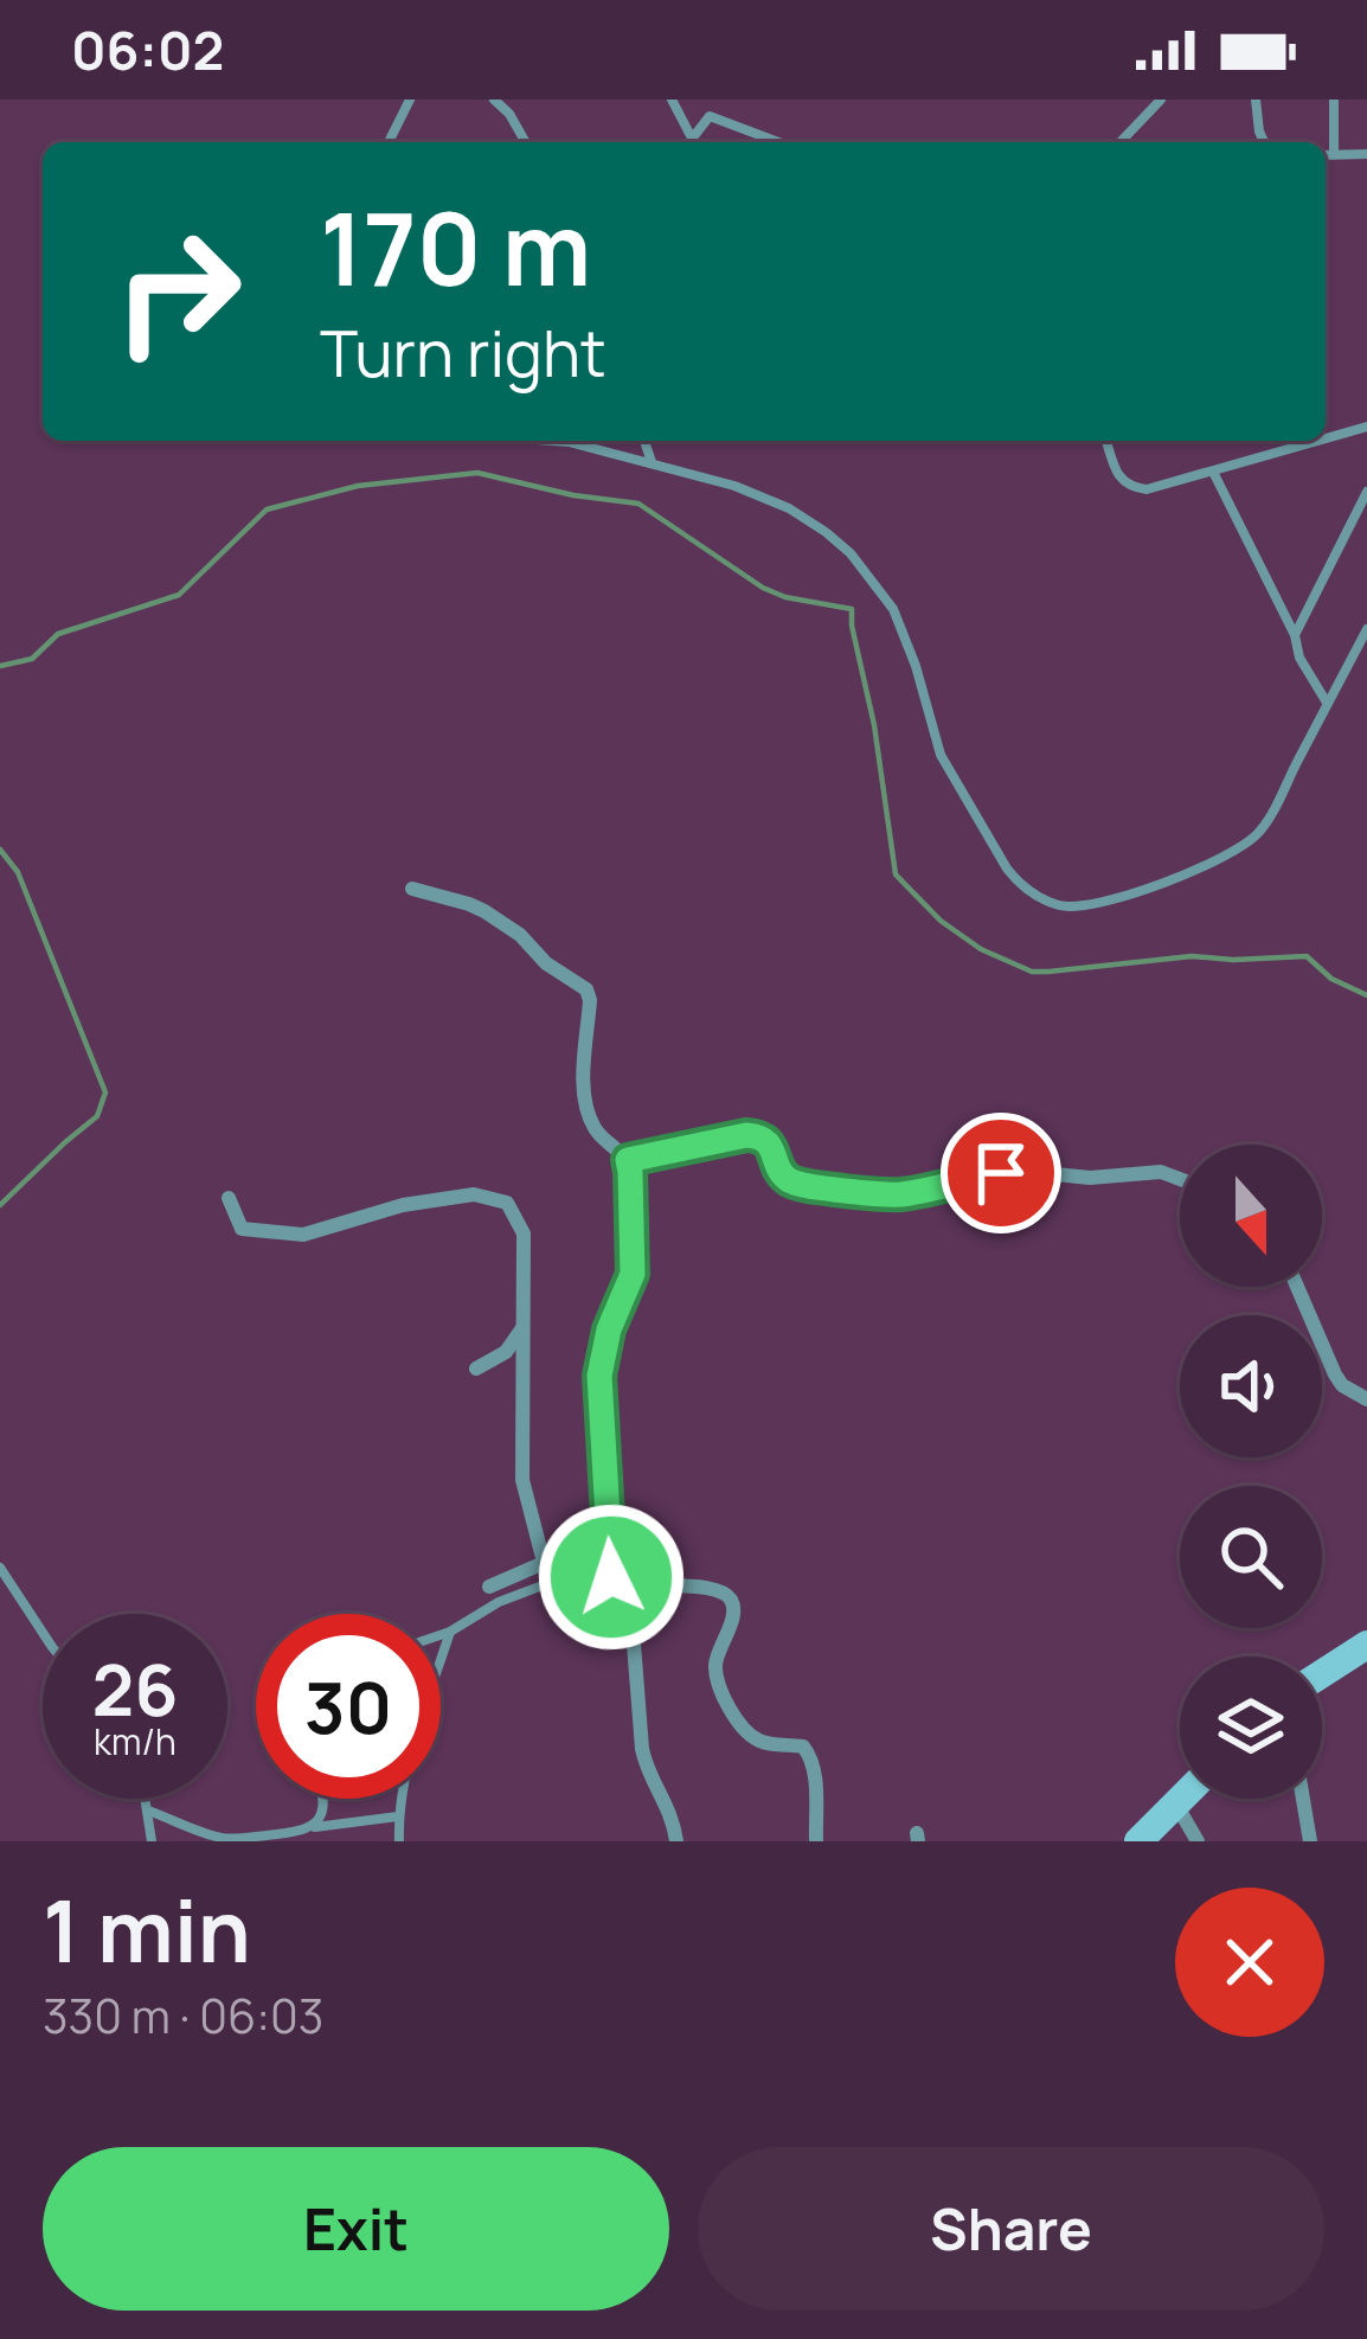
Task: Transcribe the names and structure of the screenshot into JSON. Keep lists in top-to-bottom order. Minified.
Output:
{"north":"bottom","page":{"status":"06:02","turn":["170 m","Turn right"],"speed":"26 km/h","limit":"30","heading":["1 min","330 m · 06:03"],"buttons":["Exit","Share"]}}
